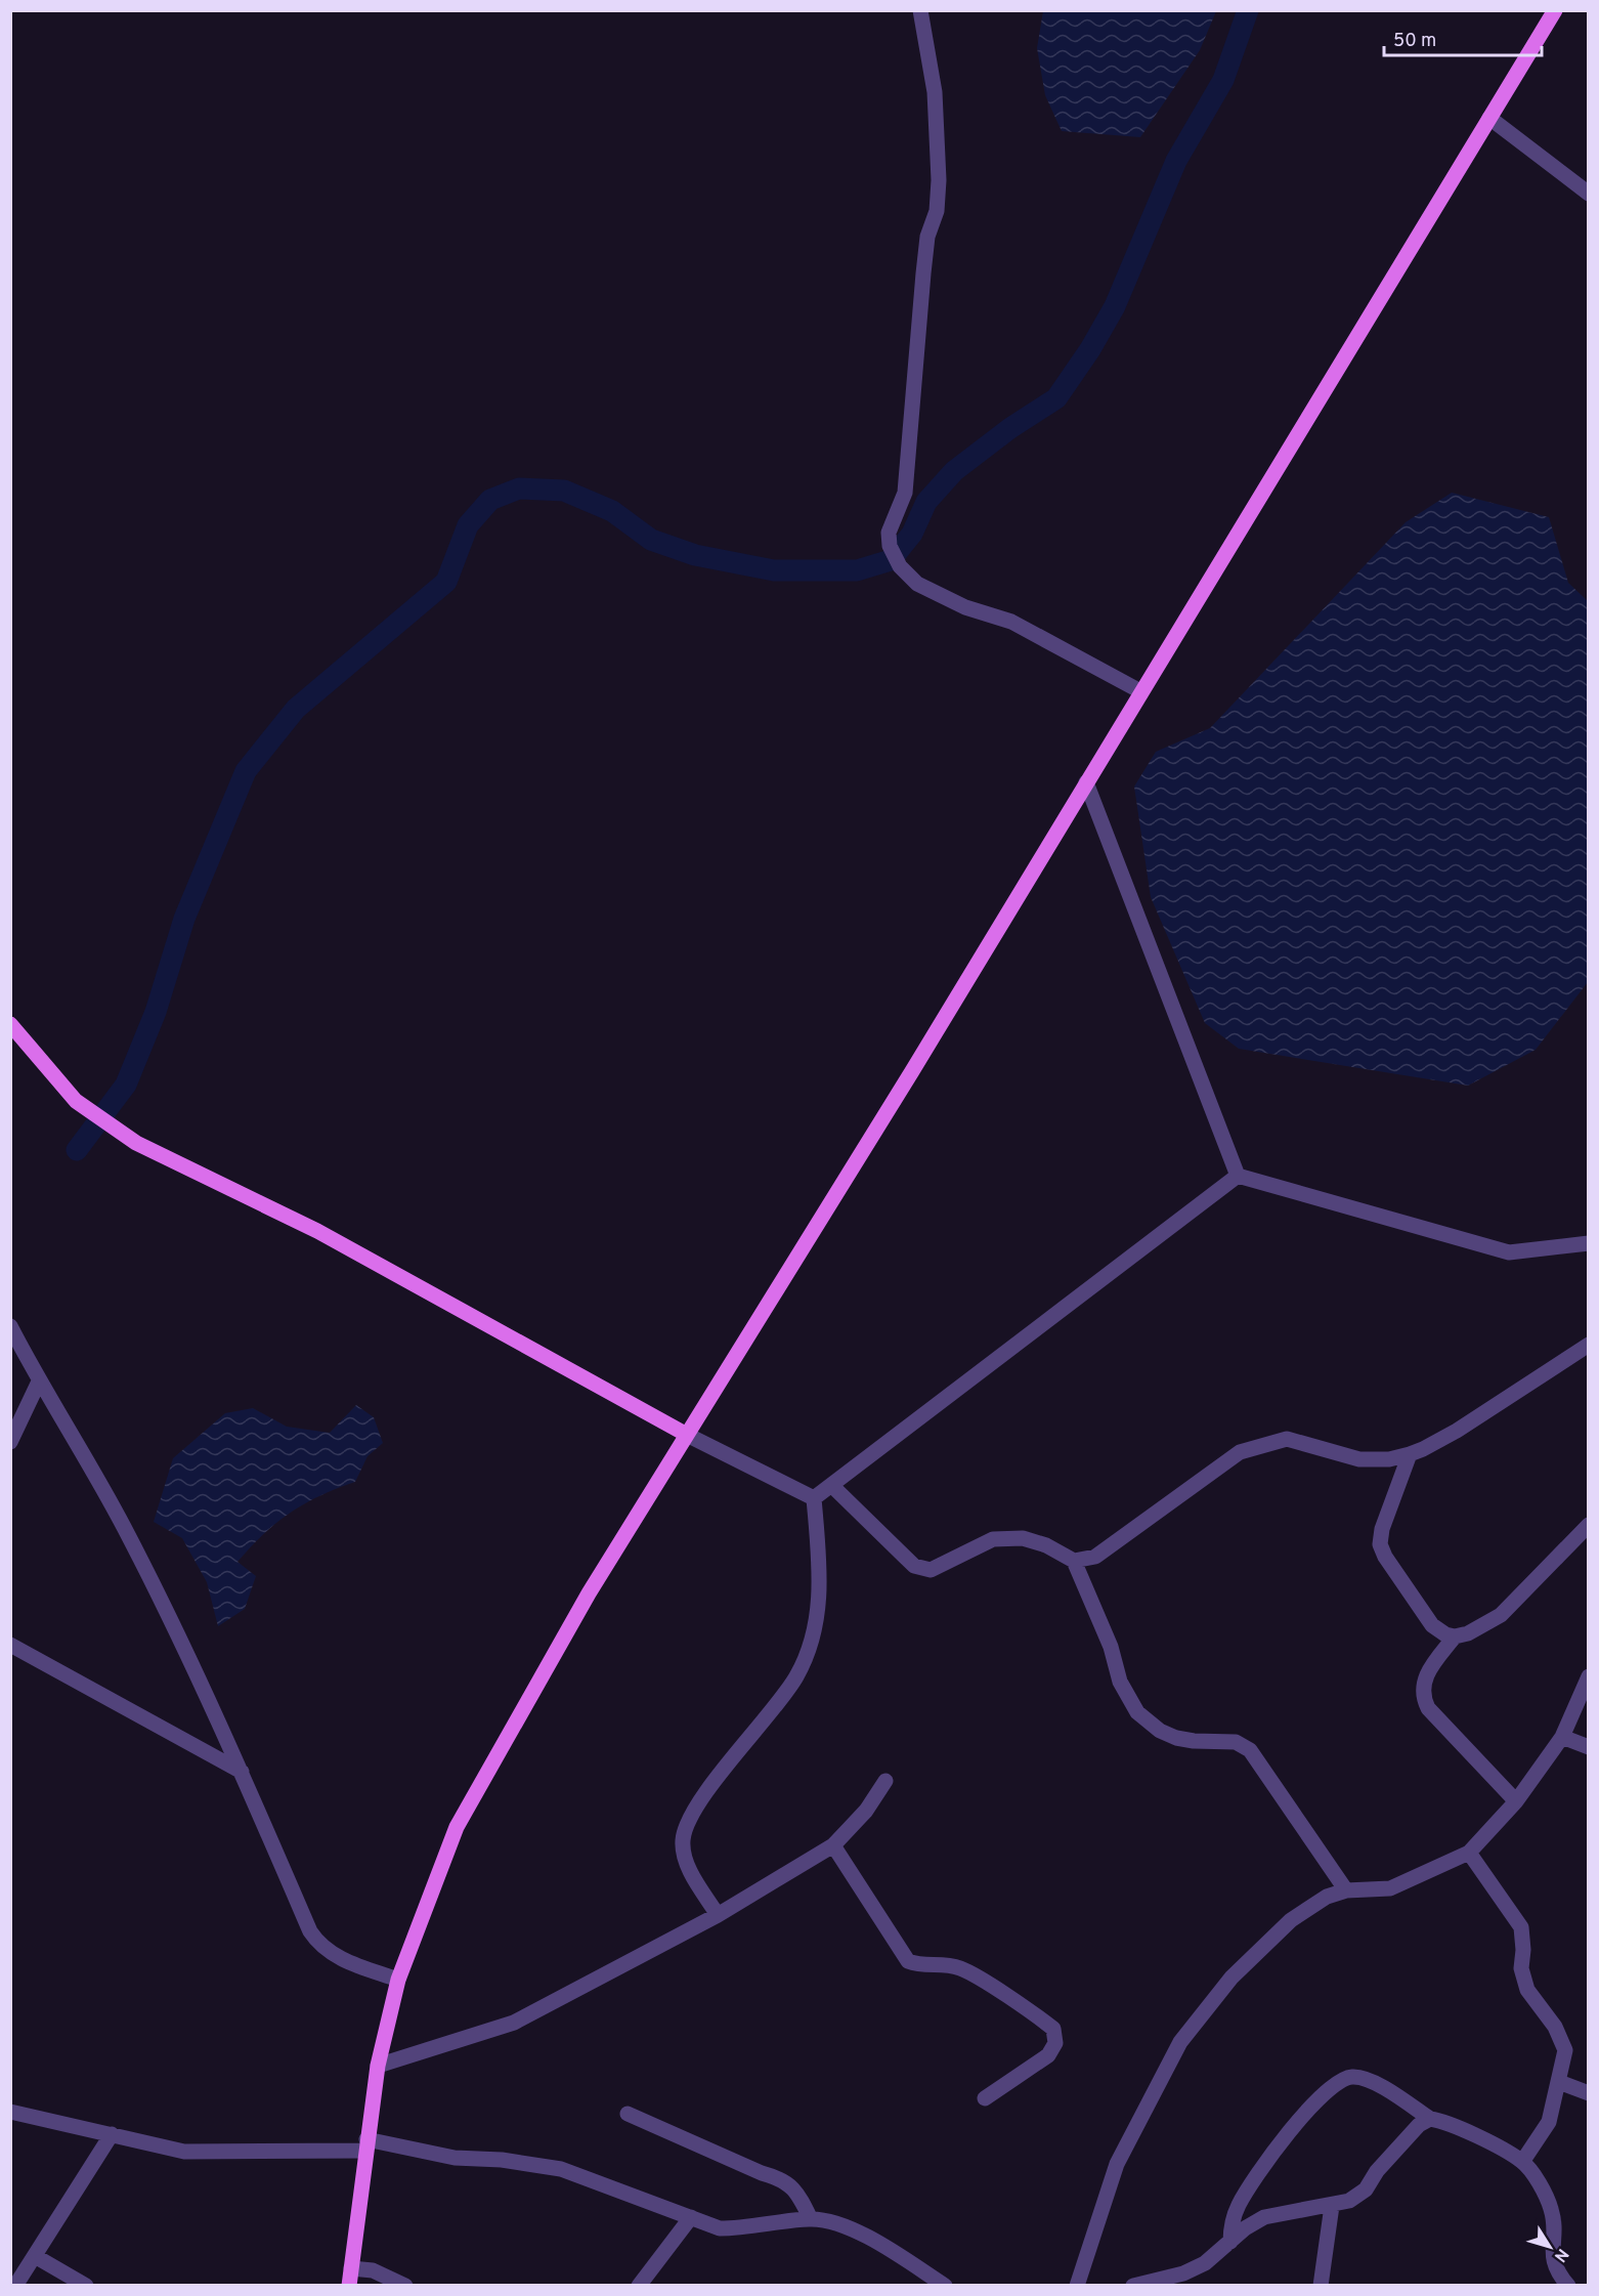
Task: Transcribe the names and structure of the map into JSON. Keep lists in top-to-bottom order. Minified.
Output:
{"scale_bar":"50 m","north":"bottom right"}
